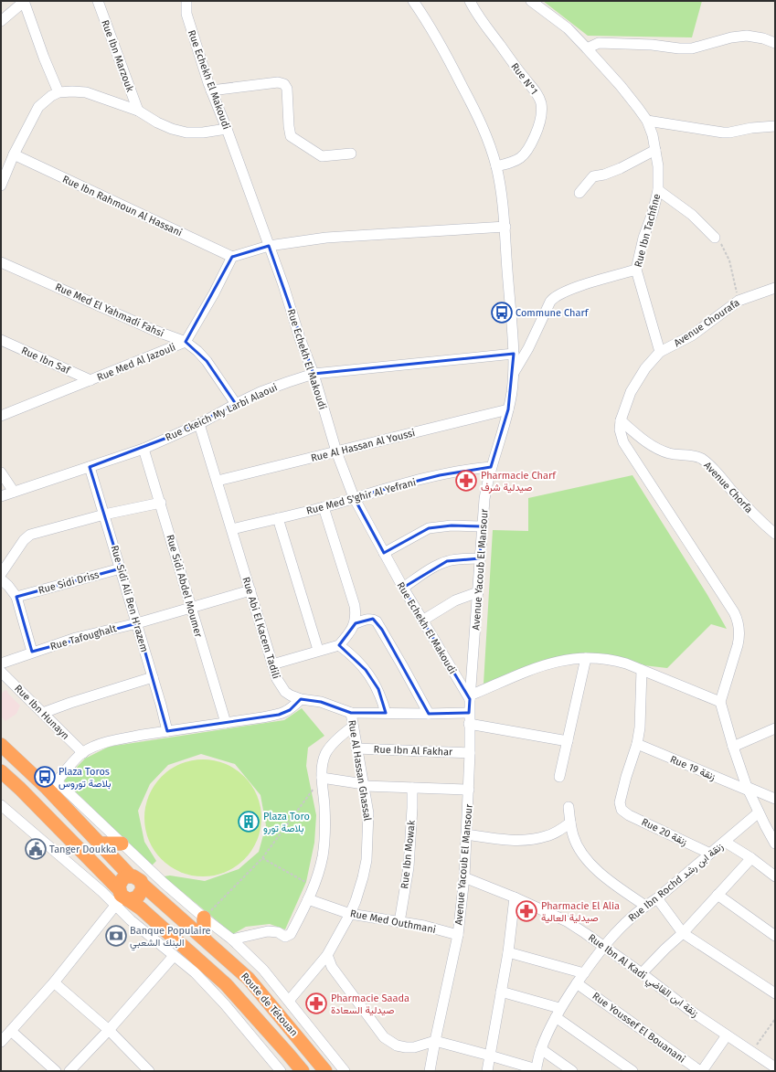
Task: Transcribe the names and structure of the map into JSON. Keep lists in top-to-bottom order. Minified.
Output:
{"streets":{"highway":["Route de Tétouan"],"street":["Rue Ibn Marzouk","Rue N°1","Rue Echekh El Makoudi","Rue Ibn Rahmoun Al Hassani","Rue Ibn Tachfine","Rue Med El Yahmadi Fahsi","Avenue Chourafa","Rue Ibn Saf","Rue Med Al Jazouli","Rue Ckeich My Larbi Alaoui","Rue Al Hassan Al Youssi","Avenue Chorfa","Rue Med S'ghir Al Yefrani","Avenue Yacoub El Mansour","Rue Sidi Driss","Rue Sidi Abdel Moumer","Rue Sidi Ali Ben H'razem","Rue Abi El Kacem Tadili","Rue Tafoughalt","Rue Ibn Hunayn","Rue Ibn Al Fakhar","Rue 19 زنقة","Rue Al Hassan Ghassal","Rue 20 زنقة","Rue Ibn Mowak","Rue Ibn Rochd زنقة ابن رشد","Rue Med Outhmani","Rue Ibn Al Kadi زنقة ابن القاضي","Rue Youssef El Bouanani"]},"crossings":[["Rue N°1","Avenue Yacoub El Mansour"],["Rue Echekh El Makoudi","Rue Ckeich My Larbi Alaoui"],["Rue Echekh El Makoudi","Rue Al Hassan Al Youssi"],["Rue Echekh El Makoudi","Rue Med S'ghir Al Yefrani"],["Rue Echekh El Makoudi","Avenue Yacoub El Mansour"],["Rue Ibn Rahmoun Al Hassani","Rue Med Al Jazouli"],["Rue Ibn Tachfine","Avenue Chourafa"],["Rue Med El Yahmadi Fahsi","Rue Med Al Jazouli"],["Rue Med El Yahmadi Fahsi","Rue Ckeich My Larbi Alaoui"],["Rue Ibn Saf","Rue Med Al Jazouli"],["Rue Ckeich My Larbi Alaoui","Avenue Yacoub El Mansour"],["Rue Ckeich My Larbi Alaoui","Rue Sidi Abdel Moumer"],["Rue Ckeich My Larbi Alaoui","Rue Sidi Ali Ben H'razem"],["Rue Ckeich My Larbi Alaoui","Rue Abi El Kacem Tadili"],["Rue Al Hassan Al Youssi","Avenue Yacoub El Mansour"],["Rue Al Hassan Al Youssi","Rue Abi El Kacem Tadili"],["Rue Med S'ghir Al Yefrani","Avenue Yacoub El Mansour"],["Rue Med S'ghir Al Yefrani","Rue Abi El Kacem Tadili"],["Avenue Yacoub El Mansour","Rue Abi El Kacem Tadili"],["Avenue Yacoub El Mansour","Rue Ibn Al Fakhar"],["Avenue Yacoub El Mansour","Rue Med Outhmani"],["Avenue Yacoub El Mansour","Rue Ibn Al Kadi زنقة ابن القاضي"],["Rue Sidi Driss","Rue Sidi Ali Ben H'razem"],["Rue Sidi Abdel Moumer","Rue Tafoughalt"],["Rue Sidi Ali Ben H'razem","Rue Tafoughalt"],["Rue Abi El Kacem Tadili","Rue Tafoughalt"],["Rue Abi El Kacem Tadili","Rue Al Hassan Ghassal"],["Rue Ibn Al Fakhar","Rue Al Hassan Ghassal"],["Rue 19 زنقة","Rue 20 زنقة"],["Rue Al Hassan Ghassal","Rue Med Outhmani"],["Rue 20 زنقة","Rue Ibn Rochd زنقة ابن رشد"],["Rue Ibn Mowak","Rue Med Outhmani"],["Rue Ibn Rochd زنقة ابن رشد","Rue Ibn Al Kadi زنقة ابن القاضي"],["Rue Ibn Rochd زنقة ابن رشد","Rue Youssef El Bouanani"]],"places":{"bus stop":["Commune Charf","Plaza Toros بلاصة توروس"],"pharmacy":["Pharmacie Charf صيدلية شرف","Pharmacie El Alia صيدلية العالية","Pharmacie Saada صيدلية السعادة"],"building":["Plaza Toro بلاصة تورو"],"public building":["Tanger Doukka"],"bank":["Banque Populaire البنك الشعبي"]}}
